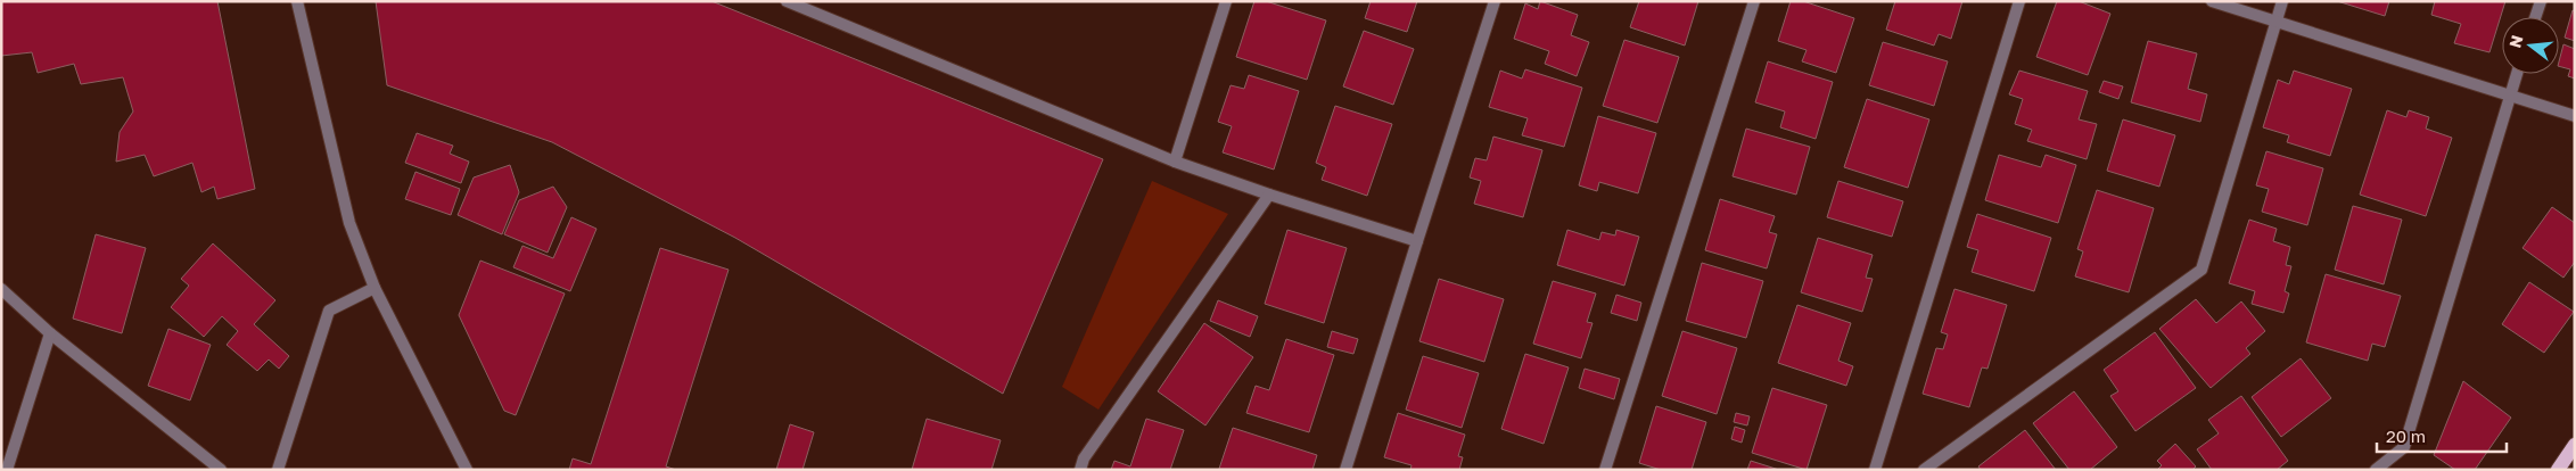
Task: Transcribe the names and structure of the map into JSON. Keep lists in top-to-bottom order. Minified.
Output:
{"scale_bar":"20 m","north":"left"}
